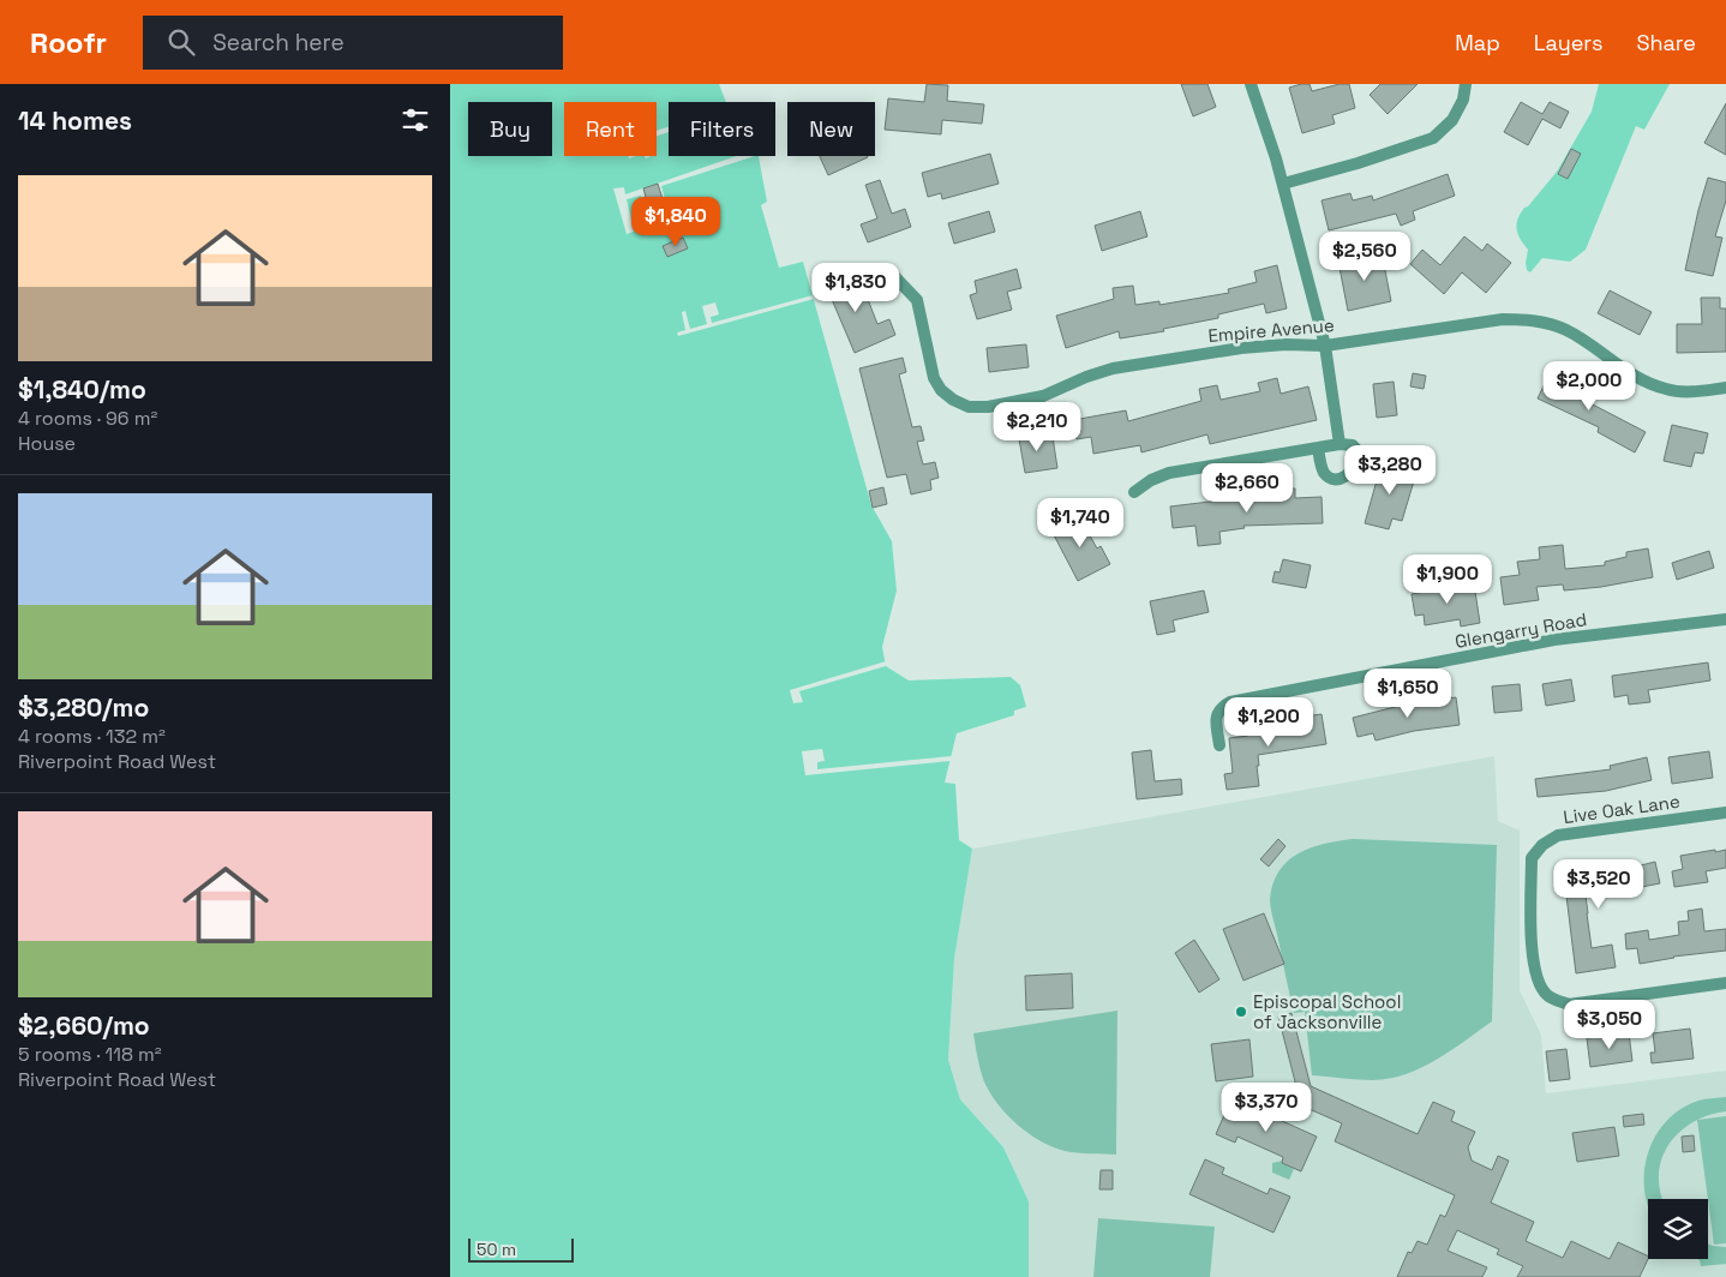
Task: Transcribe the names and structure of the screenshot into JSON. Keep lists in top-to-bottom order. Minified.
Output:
{"streets":{"street":["Empire Avenue","Glengarry Road","Live Oak Lane"]},"places":["Episcopal School of Jacksonville"],"scale_bar":"50 m","page":{"header":"Roofr","search":"Search here","nav":["Map","Layers","Share"],"heading":"14 homes","chip":["Buy","Rent","Filters","New"],"list":[{"name":"$1,840/mo","note":"4 rooms · 96 m² · House"},{"name":"$3,280/mo","note":"4 rooms · 132 m² · Riverpoint Road West"},{"name":"$2,660/mo","note":"5 rooms · 118 m² · Riverpoint Road West"}],"price":["$1,840","$2,560","$1,830","$2,000","$2,210","$3,280","$2,660","$1,740","$1,900","$1,650","$1,200","$3,520","$3,050","$3,370"],"scale":"50 m"}}
